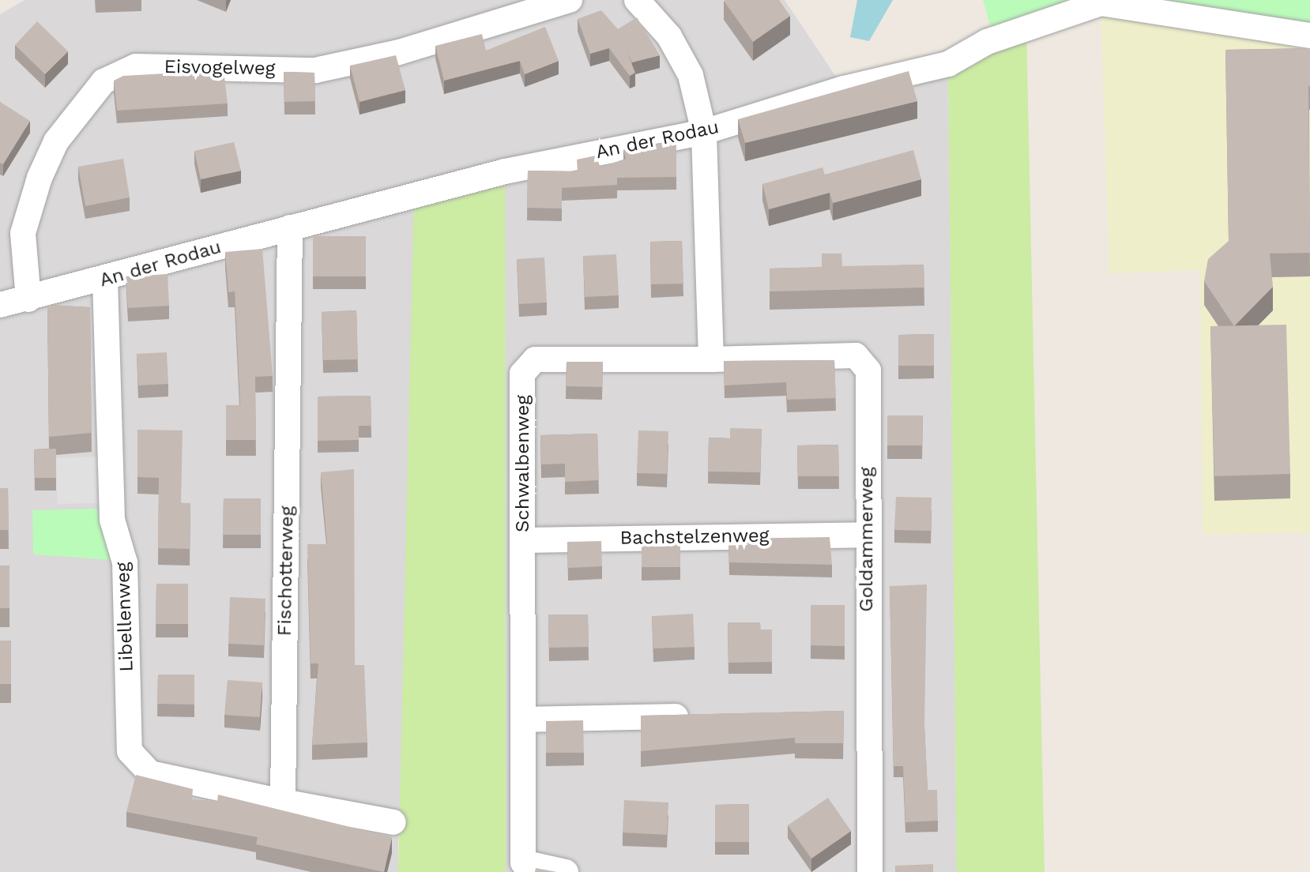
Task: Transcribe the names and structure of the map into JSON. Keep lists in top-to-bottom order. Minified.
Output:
{"streets":{"street":["Eisvogelweg","An der Rodau","Schwalbenweg","Bachstelzenweg","Goldammerweg","Fischotterweg","Libellenweg"]},"crossings":[["Eisvogelweg","An der Rodau"],["An der Rodau","Fischotterweg"],["An der Rodau","Libellenweg"],["Schwalbenweg","Bachstelzenweg"],["Schwalbenweg","Goldammerweg"],["Bachstelzenweg","Goldammerweg"],["Fischotterweg","Libellenweg"]]}
